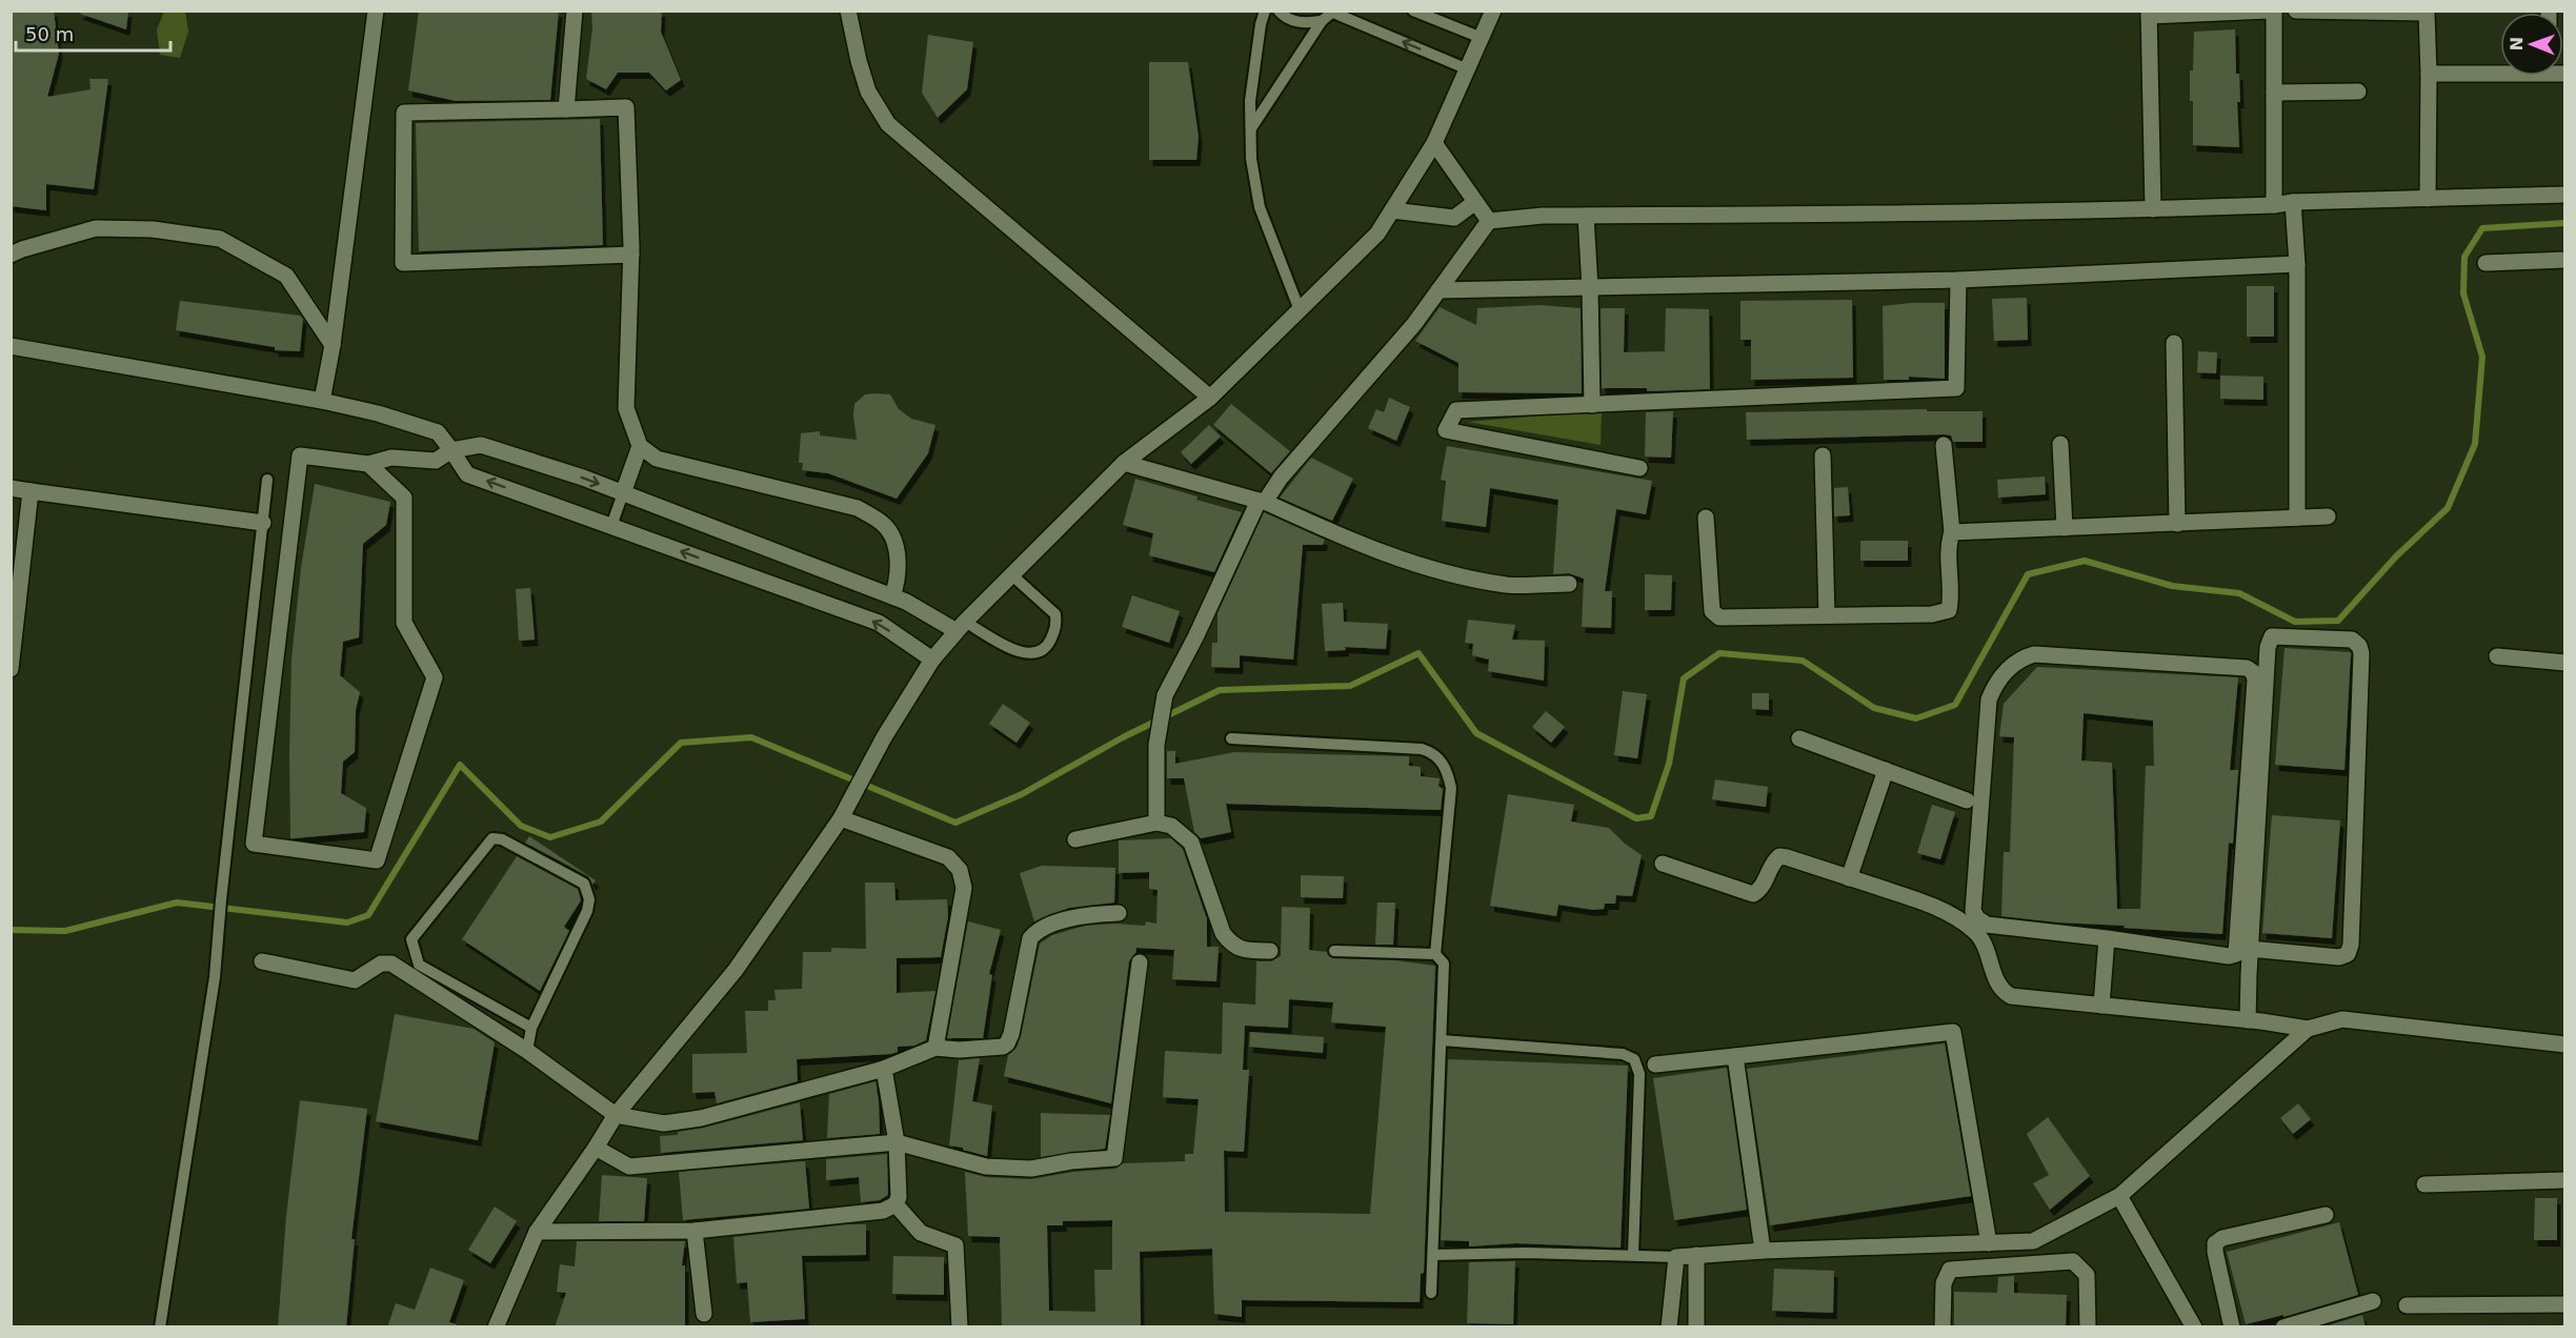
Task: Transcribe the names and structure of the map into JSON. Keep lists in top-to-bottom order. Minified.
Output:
{"scale_bar":"50 m","north":"left"}
